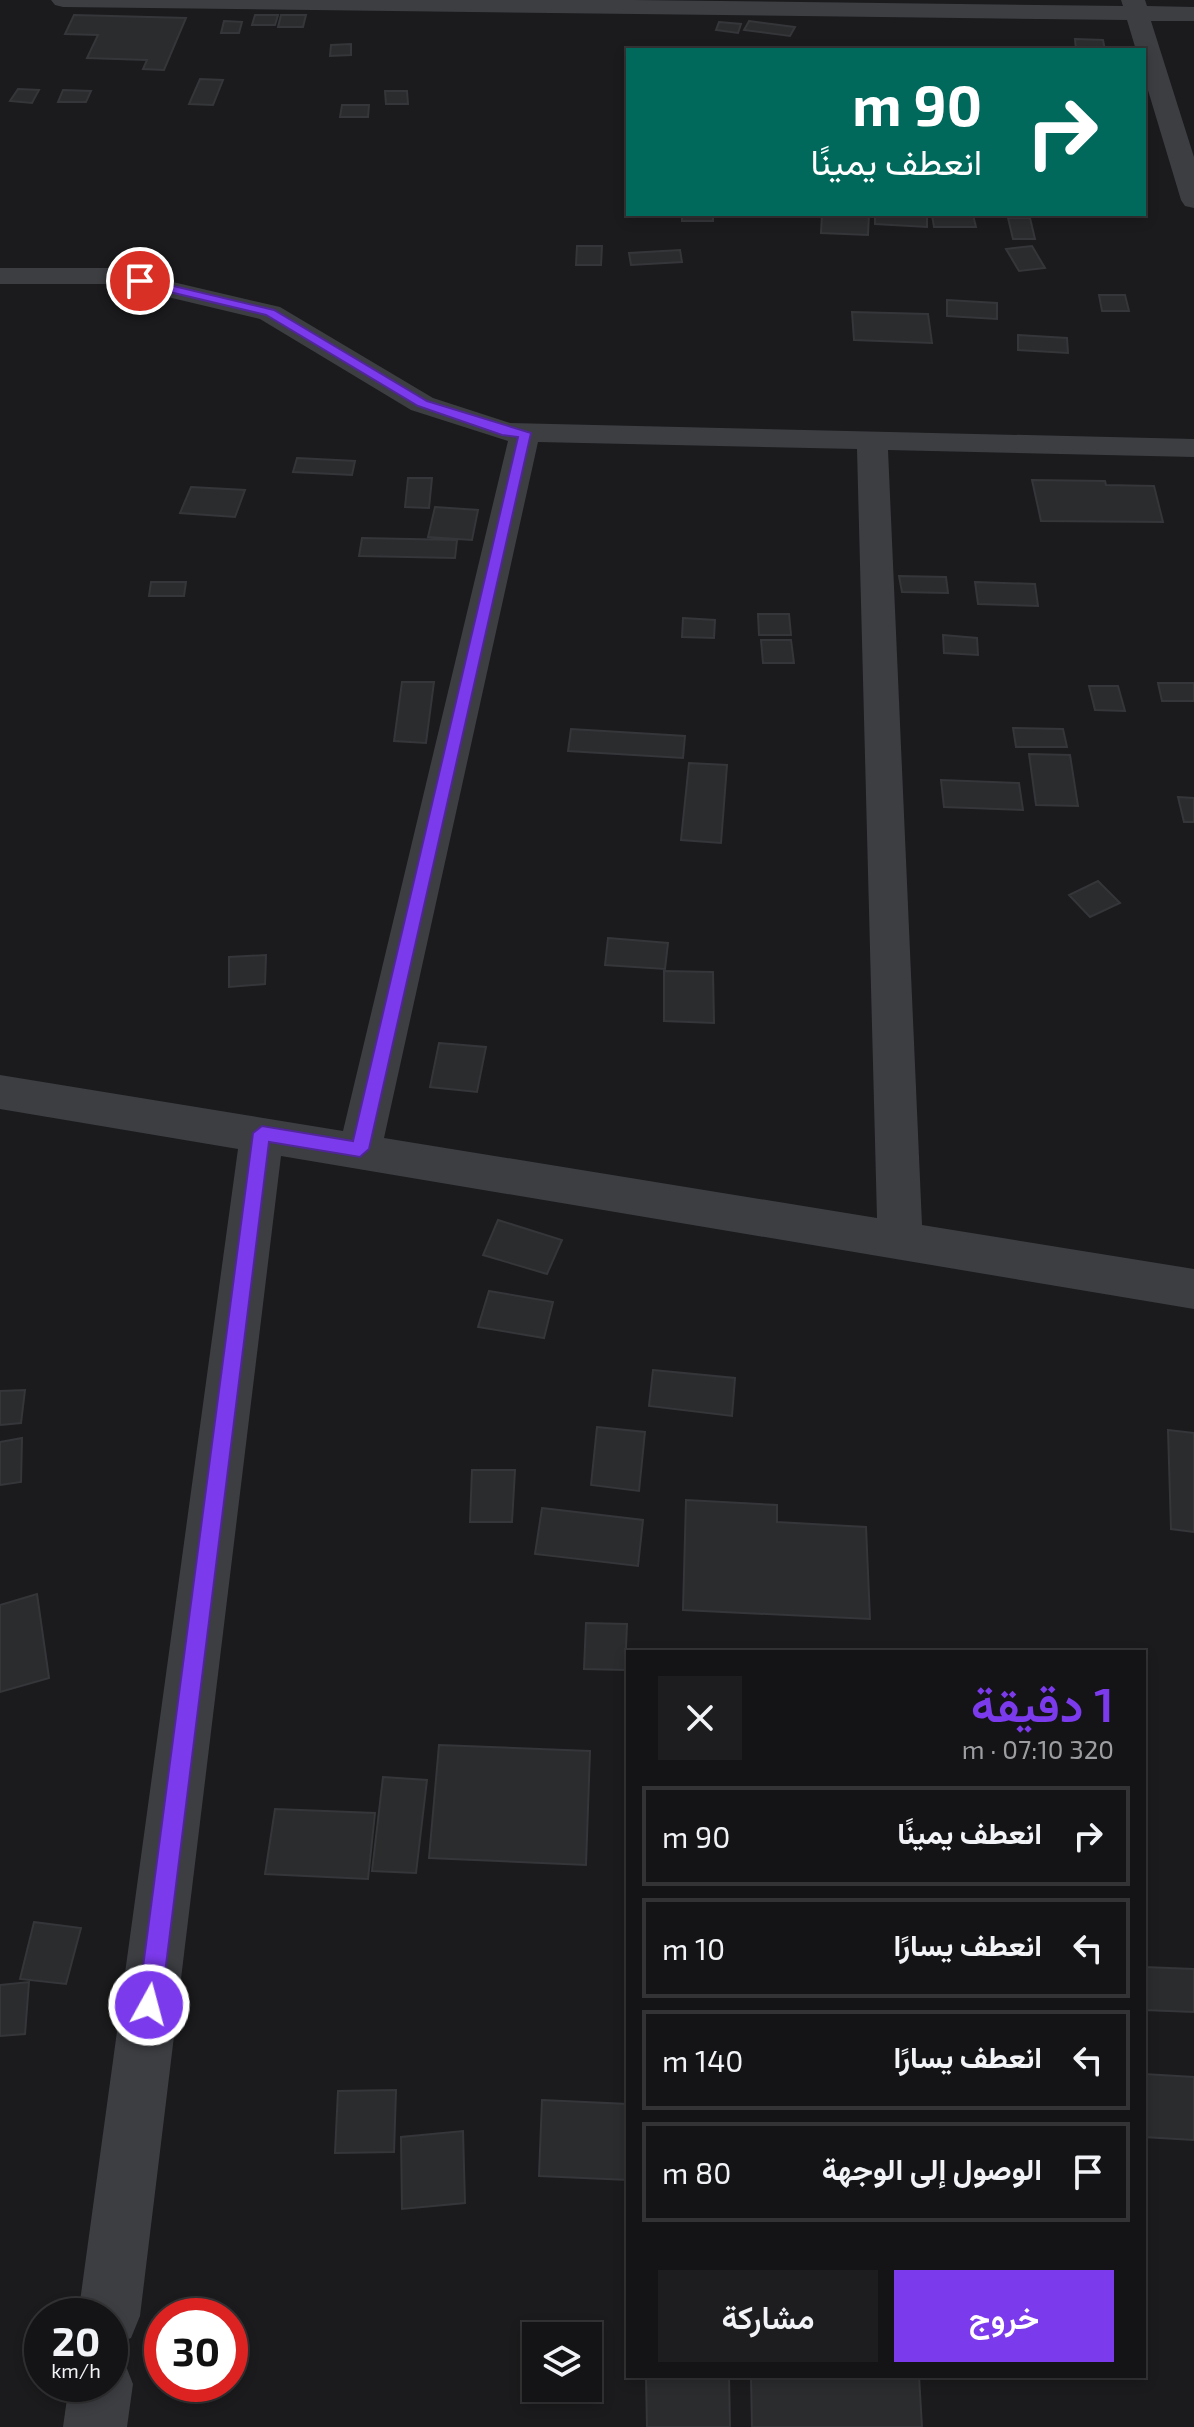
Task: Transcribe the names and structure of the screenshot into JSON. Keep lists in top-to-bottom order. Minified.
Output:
{"page":{"turn":["90 m","انعطف يمينًا"],"heading":["1 دقيقة","320 m · 07:10"],"list":[{"name":"انعطف يمينًا","value":"90 m"},{"name":"انعطف يسارًا","value":"10 m"},{"name":"انعطف يسارًا","value":"140 m"},{"name":"الوصول إلى الوجهة","value":"80 m"}],"buttons":["خروج","مشاركة"],"speed":"20 km/h","limit":"30"}}
